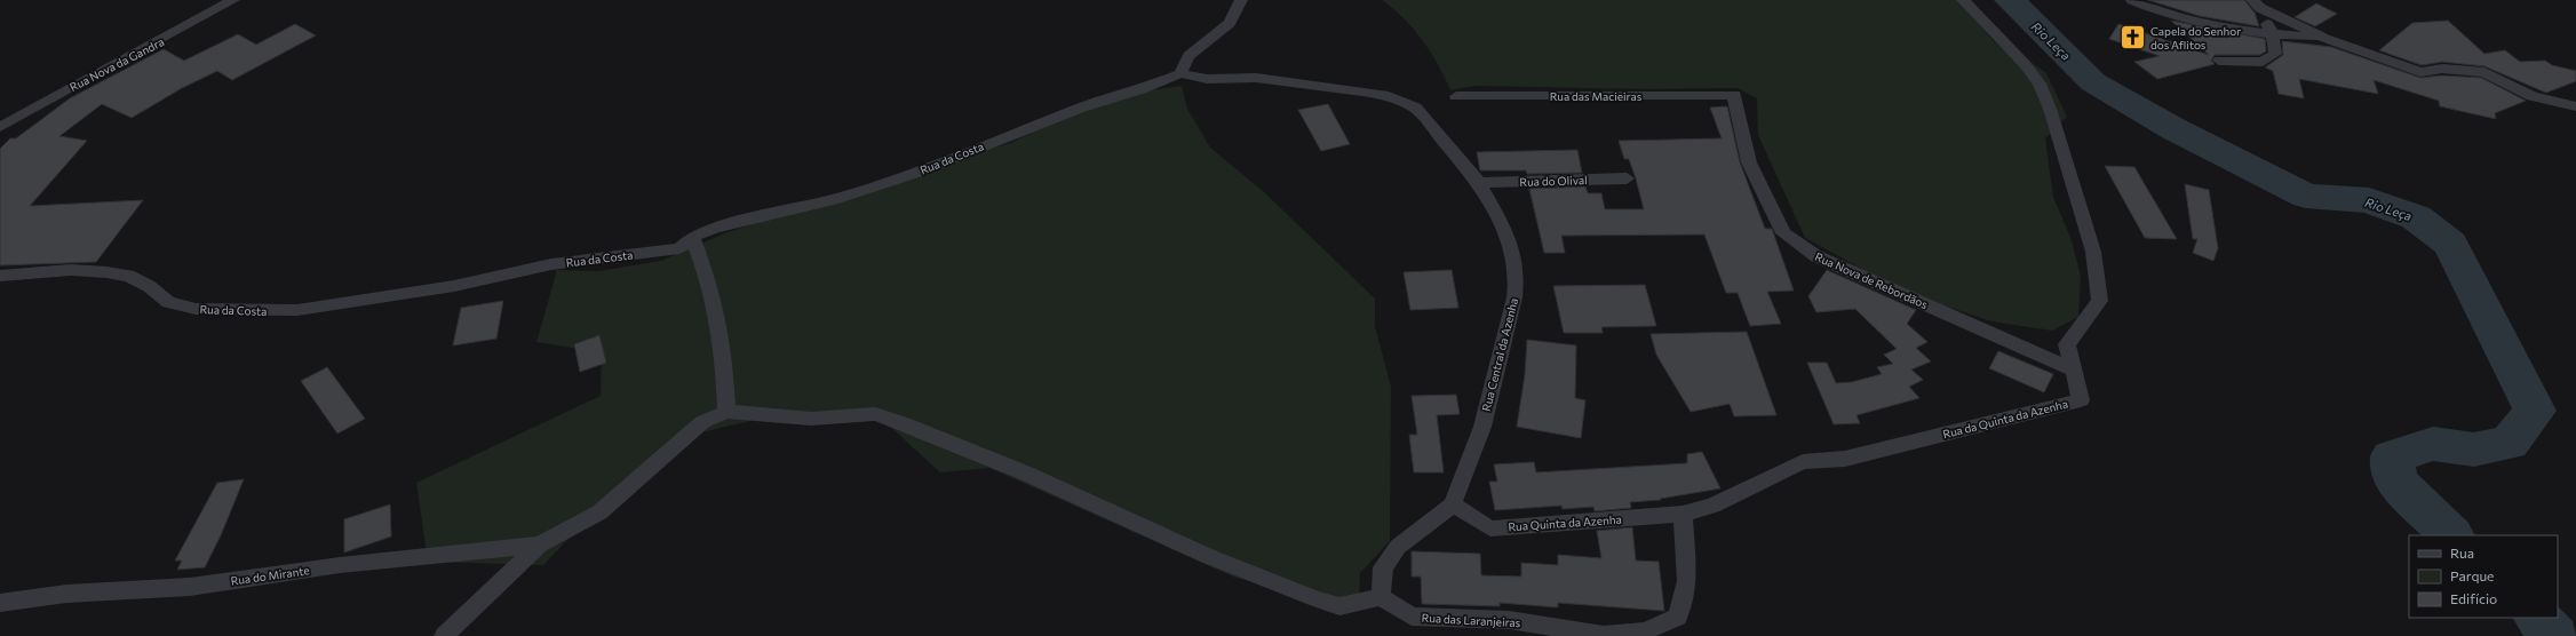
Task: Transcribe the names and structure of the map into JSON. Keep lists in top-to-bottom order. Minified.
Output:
{"streets":{"street":["Rua Nova da Gandra","Rua das Macieiras","Rua da Costa","Rua do Olival","Rua Nova de Rebordãos","Rua Central da Azenha","Rua da Quinta da Azenha","Rua Quinta da Azenha","Rua do Mirante","Rua das Laranjeiras"]},"crossings":[["Rua das Macieiras","Rua Nova de Rebordãos"],["Rua da Costa","Rua Central da Azenha"],["Rua do Olival","Rua Central da Azenha"],["Rua Nova de Rebordãos","Rua da Quinta da Azenha"],["Rua Central da Azenha","Rua Quinta da Azenha"],["Rua da Quinta da Azenha","Rua Quinta da Azenha"],["Rua da Quinta da Azenha","Rua das Laranjeiras"],["Rua Quinta da Azenha","Rua das Laranjeiras"]],"water":["Rio Leça"],"places":{"church":["Capela do Senhor dos Aflitos"]},"legend":["Rua","Parque","Edifício"]}
